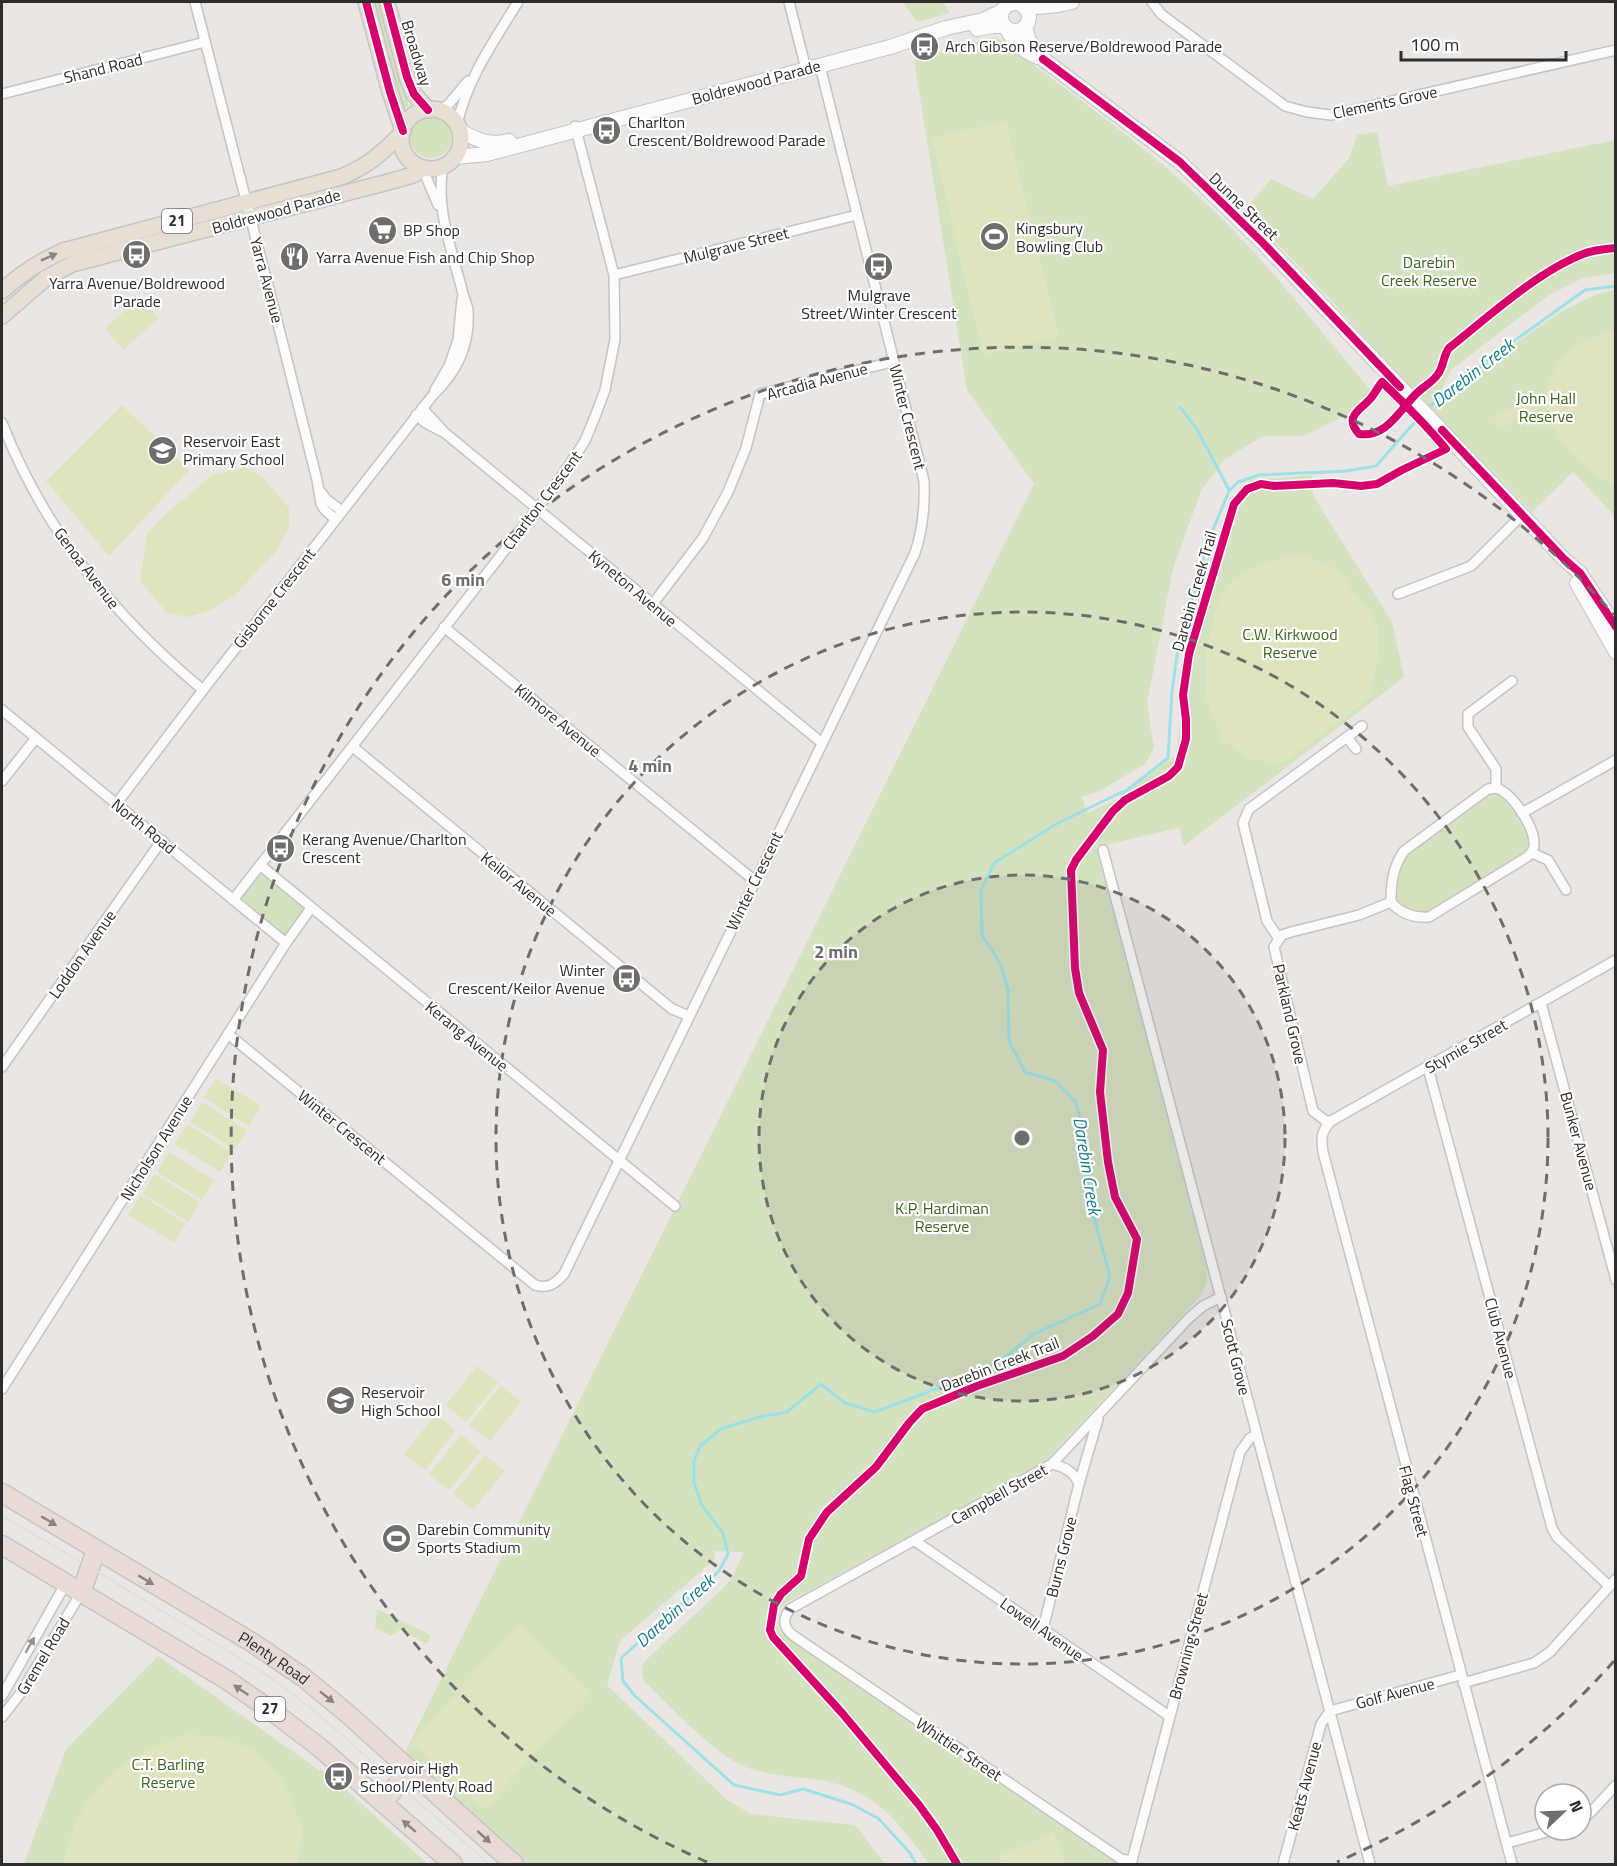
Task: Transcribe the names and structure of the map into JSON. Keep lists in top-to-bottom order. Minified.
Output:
{"streets":{"highway":["Plenty Road","27"],"main road":["Broadway","Boldrewood Parade","Dunne Street","21"],"street":["Shand Road","Clements Grove","Mulgrave Street","Yarra Avenue","Arcadia Avenue","Winter Crescent","Charlton Crescent","Genoa Avenue","Kyneton Avenue","Gisborne Crescent","Kilmore Avenue","North Road","Keilor Avenue","Loddon Avenue","Parkland Grove","Kerang Avenue","Stymie Street","Bunker Avenue","Nicholson Avenue","Club Avenue","Scott Grove","Campbell Street","Flag Street","Burns Grove","Lowell Avenue","Browning Street","Gremel Road","Golf Avenue","Whittier Street","Keats Avenue"],"cycle path":["Darebin Creek Trail"]},"crossings":[["Broadway","Boldrewood Parade"],["Broadway","21"],["Broadway","Gisborne Crescent"],["Shand Road","Yarra Avenue"],["Boldrewood Parade","Dunne Street"],["Boldrewood Parade","21"],["Boldrewood Parade","Yarra Avenue"],["Boldrewood Parade","Winter Crescent"],["Boldrewood Parade","Charlton Crescent"],["Boldrewood Parade","Gisborne Crescent"],["21","Gisborne Crescent"],["Mulgrave Street","Winter Crescent"],["Mulgrave Street","Charlton Crescent"],["Yarra Avenue","Gisborne Crescent"],["Arcadia Avenue","Winter Crescent"],["Arcadia Avenue","Kyneton Avenue"],["Winter Crescent","Kyneton Avenue"],["Winter Crescent","Kilmore Avenue"],["Winter Crescent","Keilor Avenue"],["Winter Crescent","Kerang Avenue"],["Winter Crescent","Nicholson Avenue"],["Charlton Crescent","Kyneton Avenue"],["Charlton Crescent","Kilmore Avenue"],["Charlton Crescent","North Road"],["Charlton Crescent","Keilor Avenue"],["Charlton Crescent","Kerang Avenue"],["Genoa Avenue","Gisborne Crescent"],["Kyneton Avenue","Gisborne Crescent"],["Gisborne Crescent","North Road"],["North Road","Loddon Avenue"],["North Road","Nicholson Avenue"],["Parkland Grove","Stymie Street"],["Kerang Avenue","Nicholson Avenue"],["Stymie Street","Bunker Avenue"],["Stymie Street","Club Avenue"],["Stymie Street","Flag Street"],["Club Avenue","Golf Avenue"],["Scott Grove","Campbell Street"],["Scott Grove","Browning Street"],["Scott Grove","Golf Avenue"],["Scott Grove","Keats Avenue"],["Campbell Street","Burns Grove"],["Campbell Street","Lowell Avenue"],["Campbell Street","Whittier Street"],["Flag Street","Golf Avenue"],["Burns Grove","Lowell Avenue"],["Lowell Avenue","Browning Street"],["Browning Street","Whittier Street"],["Gremel Road","27"],["Golf Avenue","Keats Avenue"]],"water":["Darebin Creek"],"parks":["Darebin Creek Reserve","John Hall Reserve","C.W. Kirkwood Reserve","K.P. Hardiman Reserve","C.T. Barling Reserve"],"places":{"bus stop":["Arch Gibson Reserve/Boldrewood Parade","Charlton Crescent/Boldrewood Parade","Yarra Avenue/Boldrewood Parade","Mulgrave Street/Winter Crescent","Kerang Avenue/Charlton Crescent","Winter Crescent/Keilor Avenue","Reservoir High School/Plenty Road"],"supermarket":["BP Shop"],"sports":["Kingsbury Bowling Club","Darebin Community Sports Stadium"],"restaurant":["Yarra Avenue Fish and Chip Shop"],"school or university":["Reservoir East Primary School","Reservoir High School"]},"scale_bar":"100 m","north":"top right","rings":["6 min","4 min","2 min"]}
